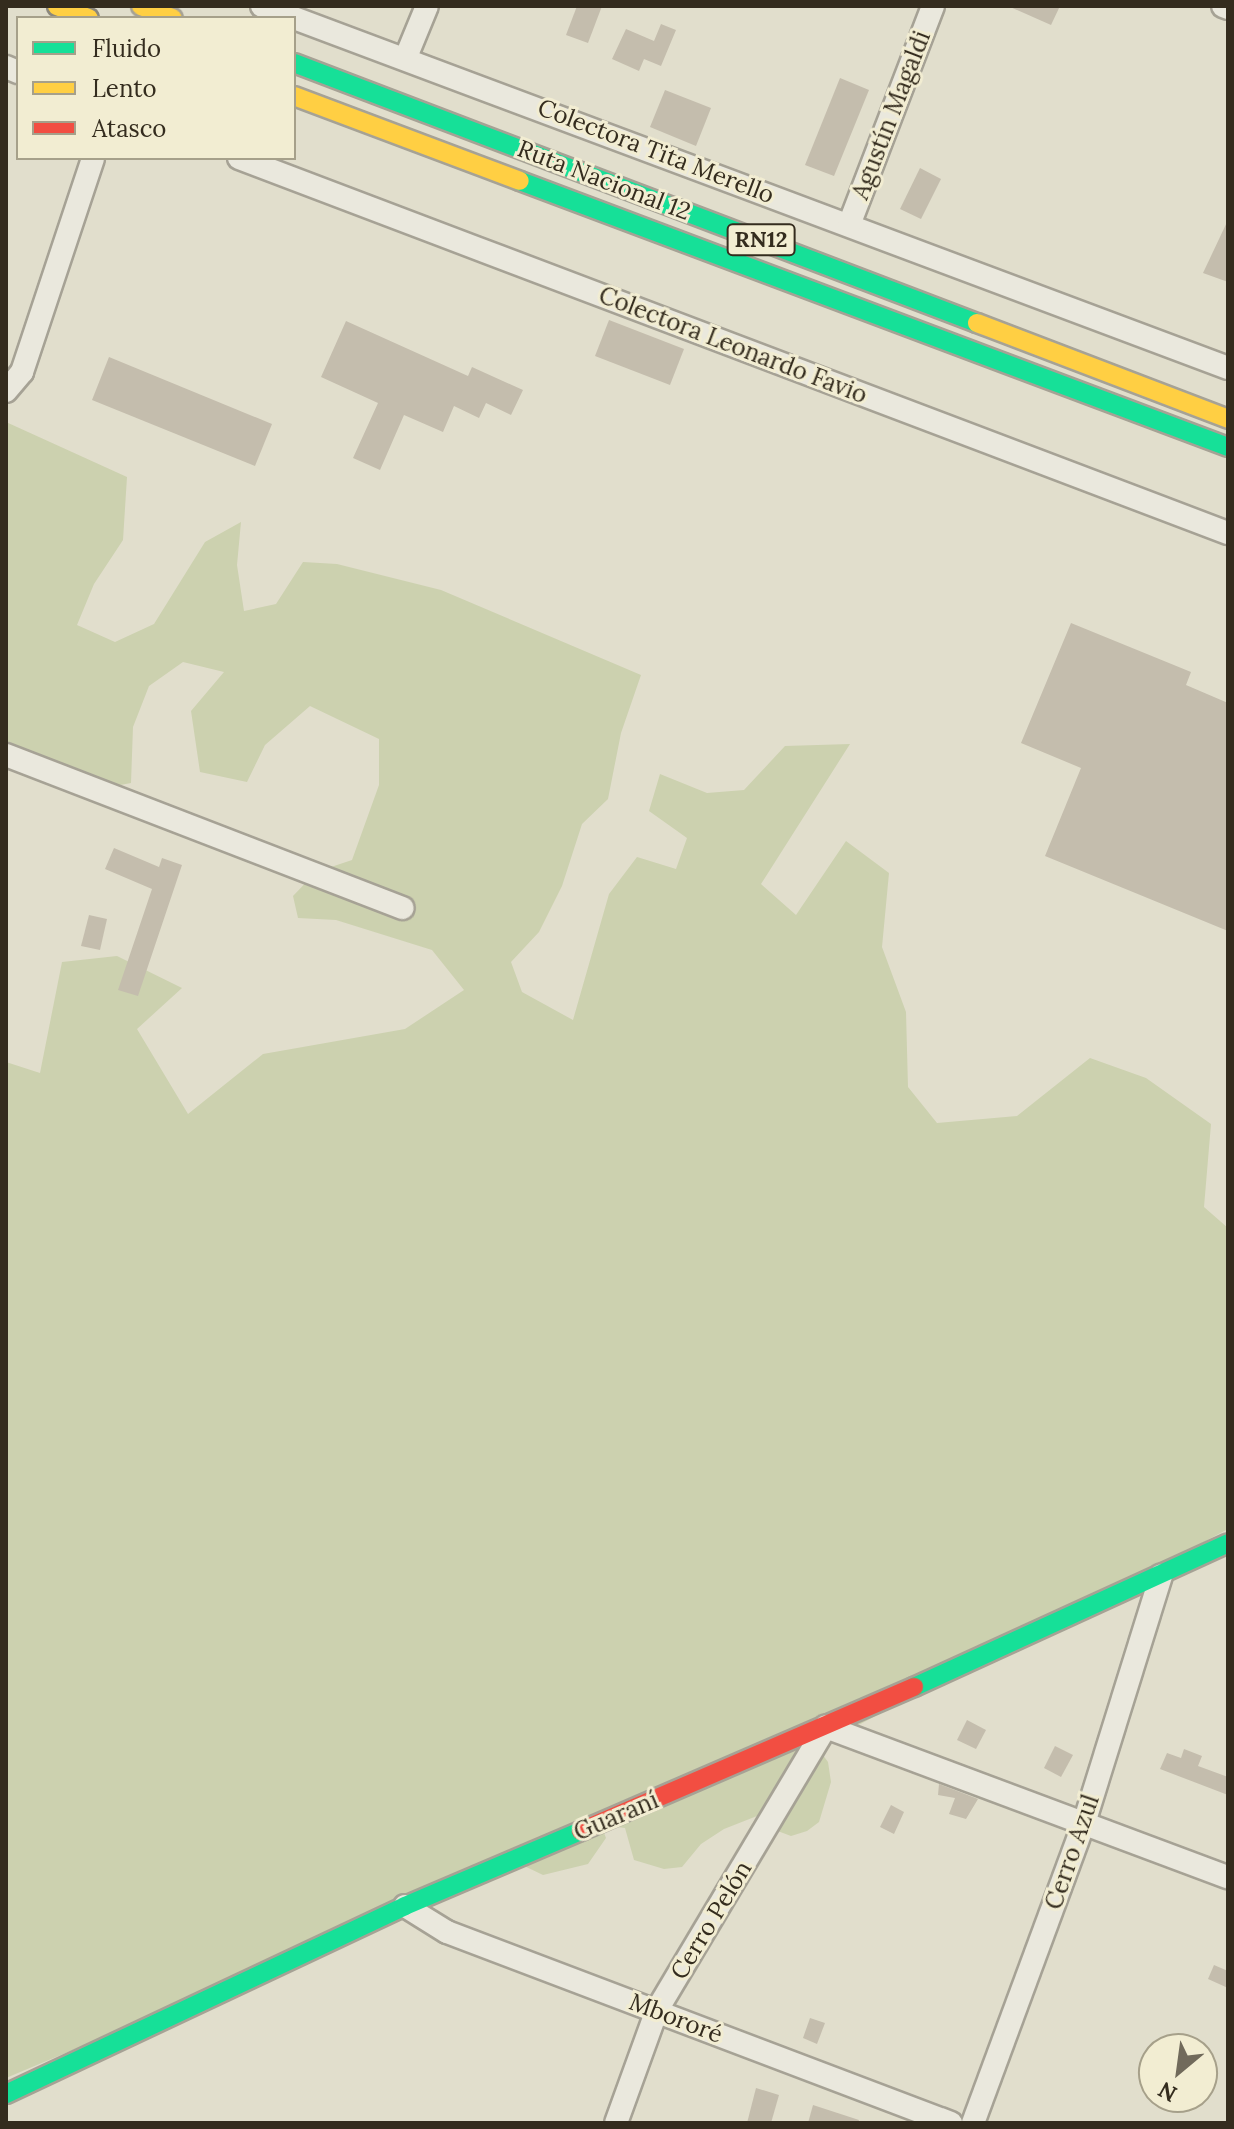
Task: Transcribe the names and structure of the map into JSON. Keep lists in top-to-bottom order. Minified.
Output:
{"streets":{"main road":["Ruta Nacional 12","RN12","Guaraní"],"street":["Agustín Magaldi","Colectora Tita Merello","Colectora Leonardo Favio","Cerro Azul","Cerro Pelón","Mbororé"]},"crossings":[["Agustín Magaldi","Colectora Tita Merello"],["Guaraní","Cerro Azul"],["Guaraní","Cerro Pelón"],["Guaraní","Mbororé"],["Cerro Pelón","Mbororé"]],"legend":["Fluido","Lento","Atasco"],"north":"bottom left"}
